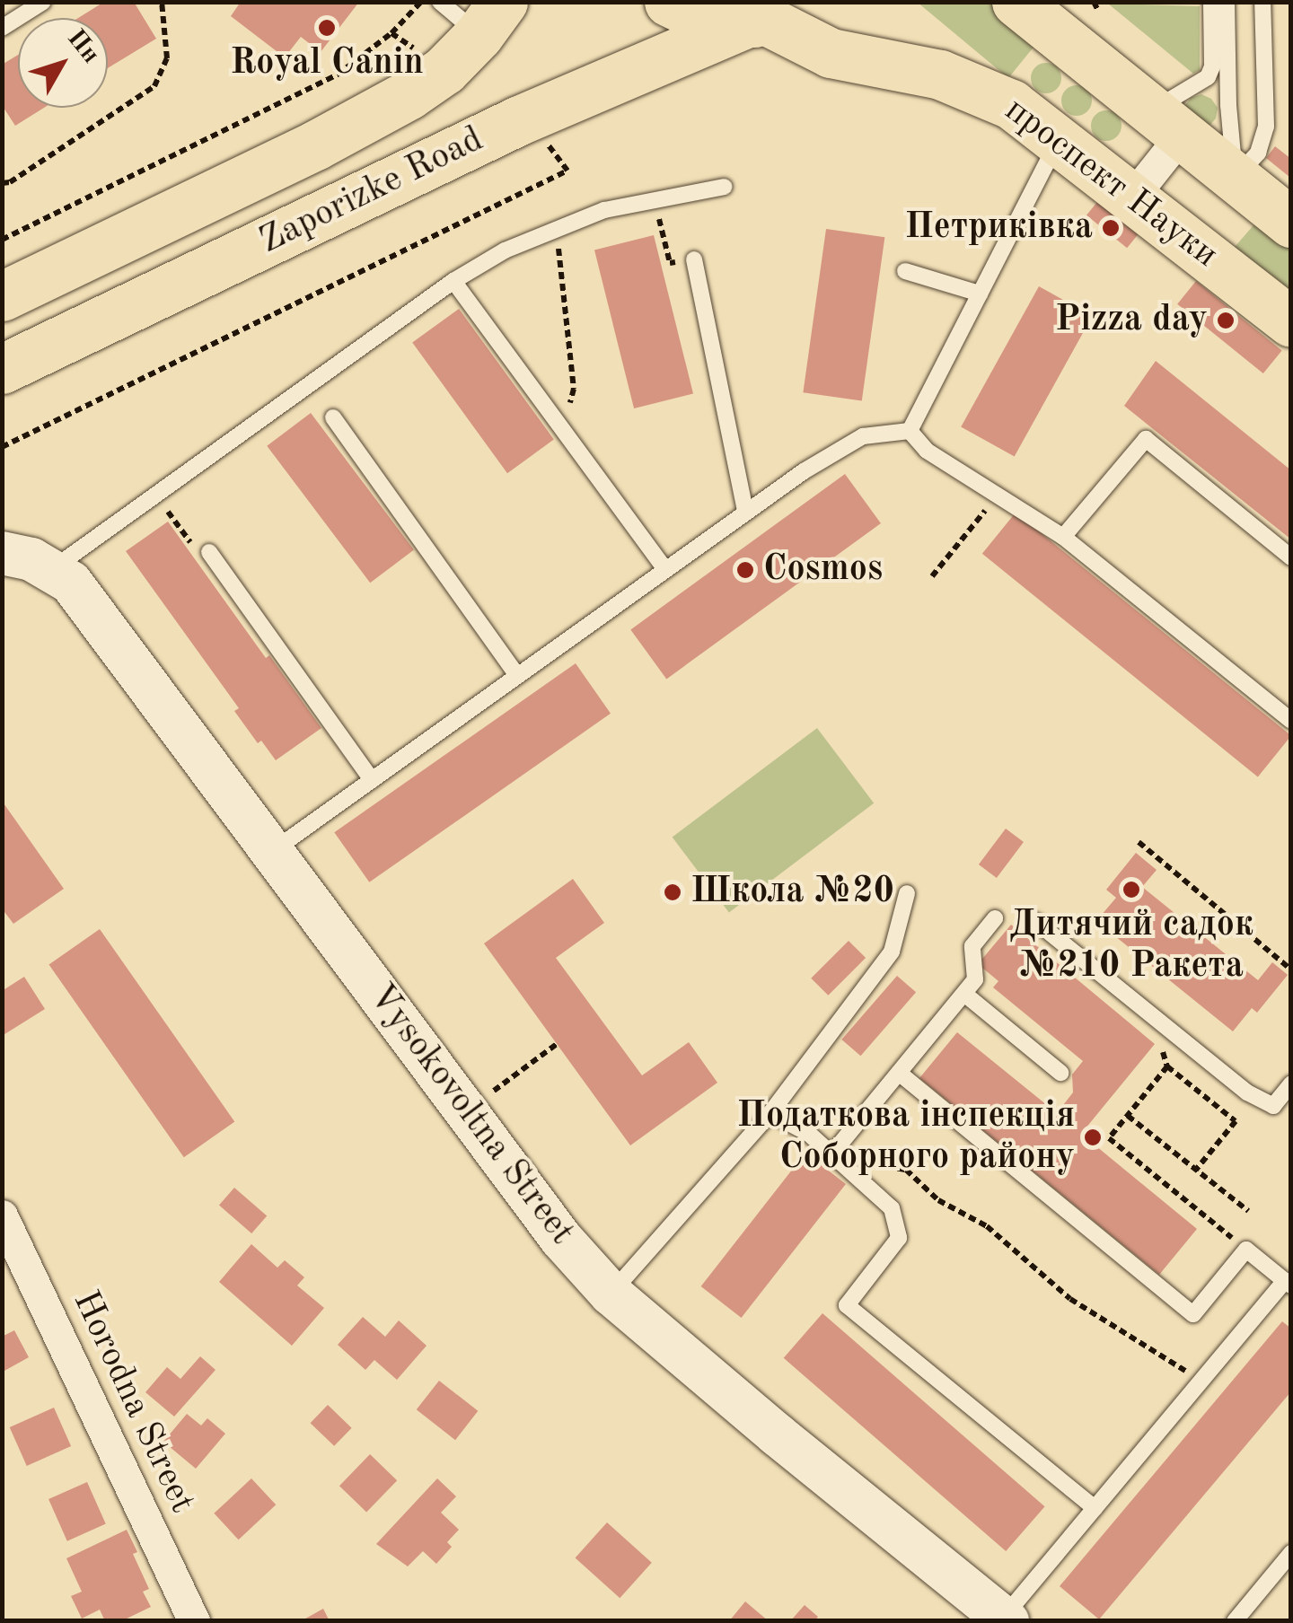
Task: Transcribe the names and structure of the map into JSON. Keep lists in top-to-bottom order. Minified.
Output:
{"streets":{"main road":["проспект Науки","Zaporizke Road","Vysokovoltna Street"],"street":["Horodna Street"]},"crossings":[["проспект Науки","Zaporizke Road"]],"places":["Royal Canin","Петриківка","Pizza day","Cosmos","Дитячий садок №210 Ракета","Школа №20","Податкова інспекція Соборного району"],"north":"top right"}
